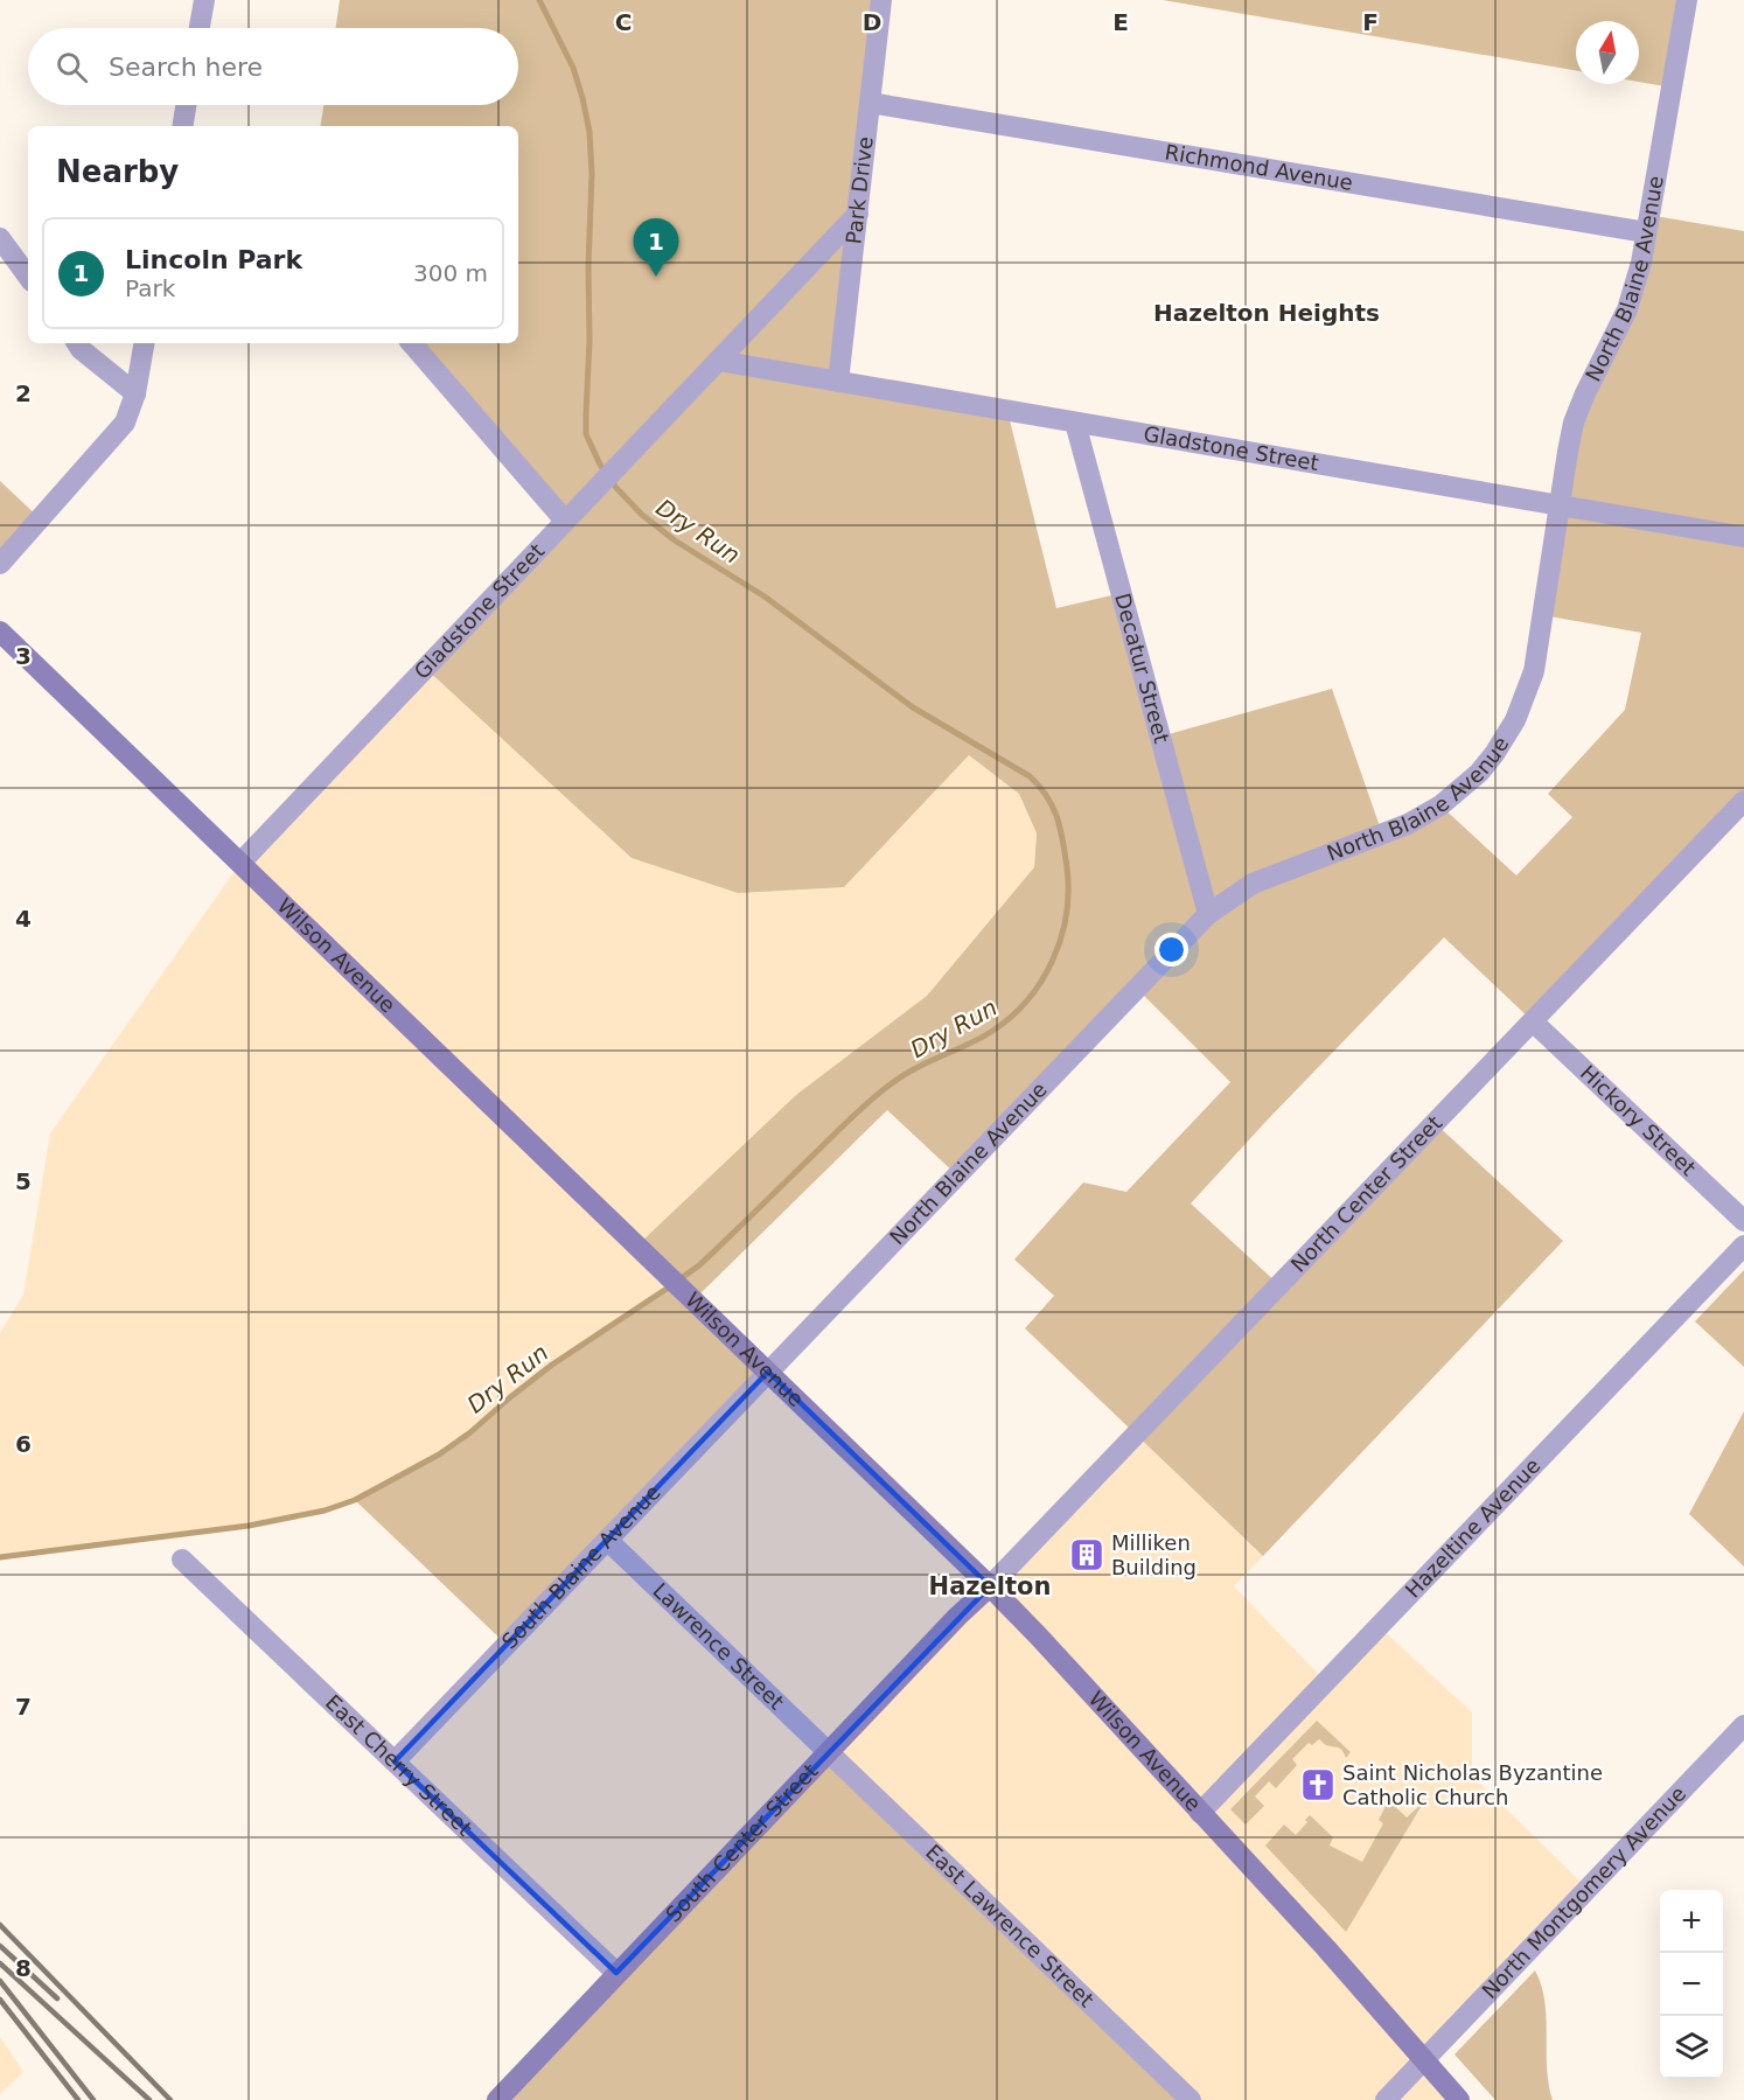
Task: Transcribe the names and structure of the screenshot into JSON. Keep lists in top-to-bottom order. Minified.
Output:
{"streets":{"main road":["Wilson Avenue","South Center Street"],"street":["Richmond Avenue","Park Drive","North Blaine Avenue","Gladstone Street","Decatur Street","Hickory Street","North Center Street","Hazeltine Avenue","South Blaine Avenue","Lawrence Street","East Cherry Street","North Montgomery Avenue","East Lawrence Street"]},"crossings":[["Richmond Avenue","Park Drive"],["Richmond Avenue","North Blaine Avenue"],["Park Drive","Gladstone Street"],["North Blaine Avenue","Gladstone Street"],["North Blaine Avenue","Decatur Street"],["North Blaine Avenue","Wilson Avenue"],["North Blaine Avenue","South Blaine Avenue"],["Gladstone Street","Decatur Street"],["Gladstone Street","Wilson Avenue"],["Wilson Avenue","North Center Street"],["Wilson Avenue","Hazeltine Avenue"],["Wilson Avenue","South Blaine Avenue"],["Wilson Avenue","South Center Street"],["Wilson Avenue","North Montgomery Avenue"],["Hickory Street","North Center Street"],["North Center Street","South Center Street"],["South Blaine Avenue","Lawrence Street"],["South Blaine Avenue","East Cherry Street"],["Lawrence Street","South Center Street"],["Lawrence Street","East Lawrence Street"],["East Cherry Street","South Center Street"],["South Center Street","East Lawrence Street"]],"districts":["Hazelton Heights","Hazelton"],"water":["Dry Run"],"places":{"building":["Milliken Building"],"church":["Saint Nicholas Byzantine Catholic Church"]},"north":"top","page":{"search":"Search here","heading":"Nearby","list":[{"mark":"1","name":"Lincoln Park","note":"Park","value":"300 m"}],"pins":"1","map_buttons":["+","−"]},"grid":{"columns":["C","D","E","F"],"rows":["2","3","4","5","6","7","8"]}}
